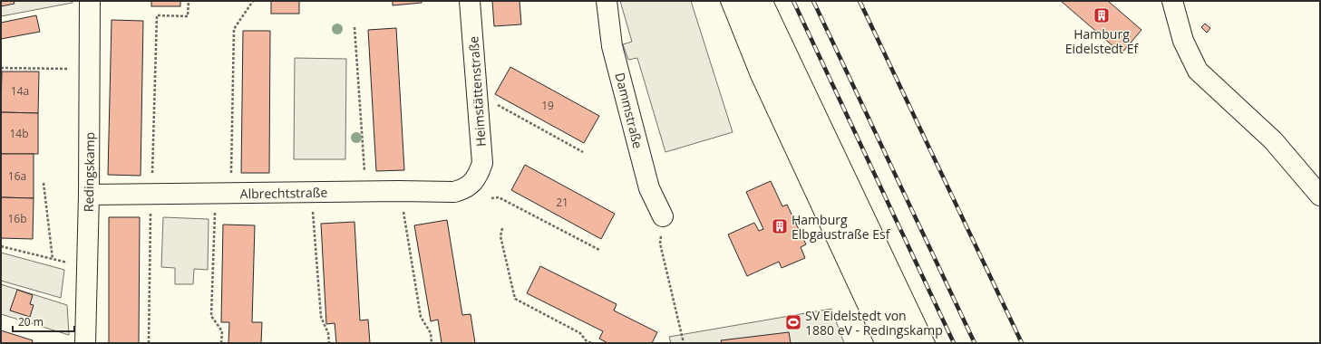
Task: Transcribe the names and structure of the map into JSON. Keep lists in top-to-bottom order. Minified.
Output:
{"streets":{"street":["Heimstättenstraße","Dammstraße","Redingskamp","Albrechtstraße"]},"crossings":[["Heimstättenstraße","Albrechtstraße"],["Redingskamp","Albrechtstraße"]],"places":{"building":["Hamburg Eidelstedt Ef","Hamburg Elbgaustraße Esf"],"sports":["SV Eidelstedt von 1880 eV - Redingskamp"]},"house_numbers":["14a","19","14b","16a","21","16b"],"scale_bar":"20 m"}
